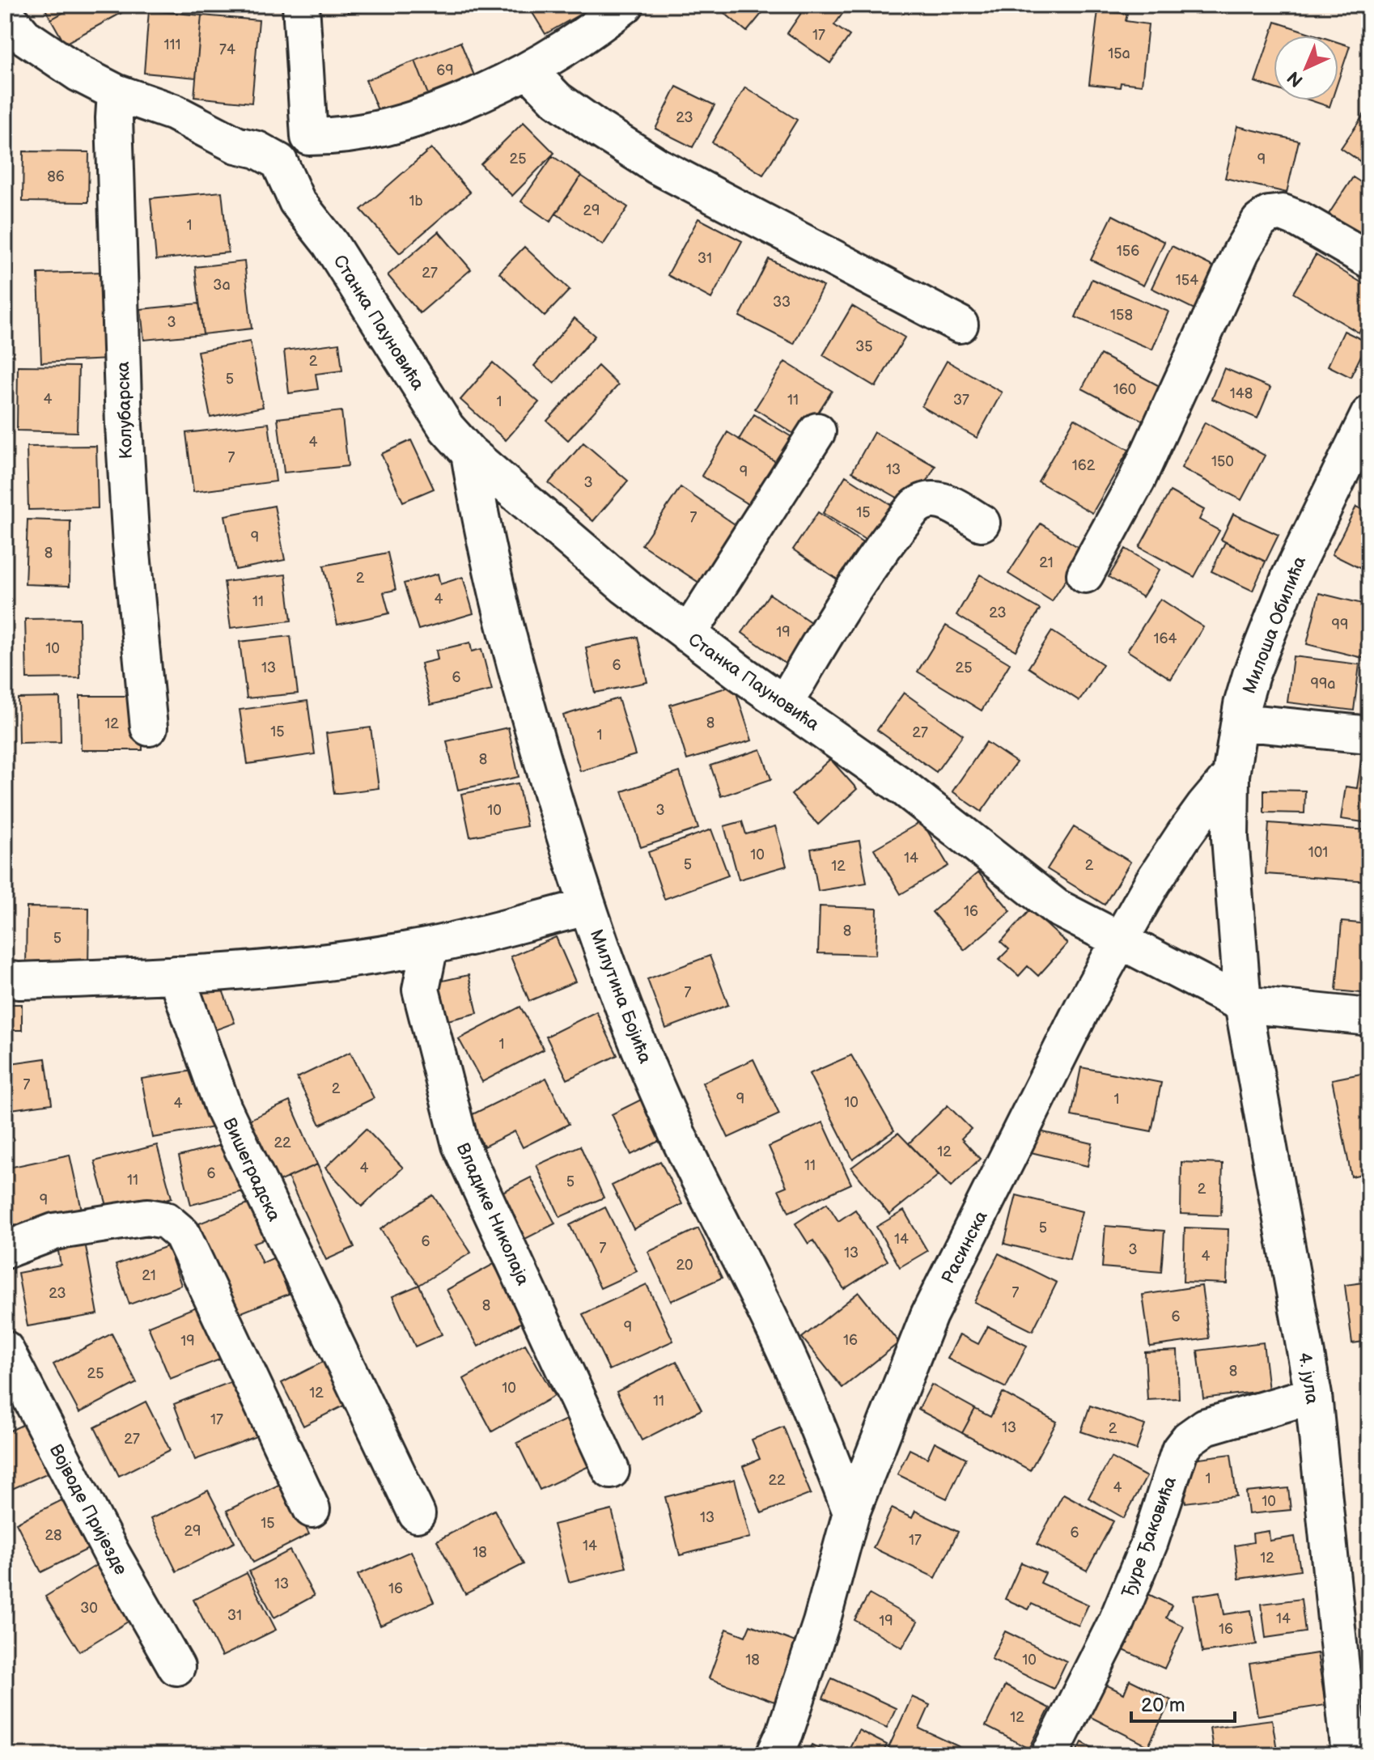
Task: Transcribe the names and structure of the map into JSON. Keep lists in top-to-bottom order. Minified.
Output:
{"streets":{"street":["Станка Пауновића","Колубарска","Милоша Обилића","Милутина Бојића","Вишеградска","Владике Николаја","Расинска","4. јула","Војводе Пријезде","Ђуре Ђаковића"]},"crossings":[["Станка Пауновића","Милоша Обилића"],["Станка Пауновића","Милутина Бојића"],["Станка Пауновића","Расинска"],["Станка Пауновића","4. јула"],["Милоша Обилића","Расинска"],["Милоша Обилића","4. јула"],["Милутина Бојића","Расинска"],["4. јула","Ђуре Ђаковића"]],"house_numbers":["17","111","74","15a","69","23","25","9","86","1b","29","1","156","31","27","154","3a","33","158","3","35","2","5","160","148","4","11","37","1","4","7","150","162","13","9","3","15","7","9","8","21","2","4","11","23","99","19","164","10","6","13","25","6","99a","8","12","15","27","1","8","10","3","101","10","14","5","2","12","16","8","5","7","1","7","2","9","1","10","4","22","12","11","4","6","11","5","2","9","5","14","6","7","3","13","4","20","21","7","23","8","6","9","16","19","8","25","10","12","11","17","13","2","27","1","22","4","10","13","15","29","6","28","17","14","18","12","13","16","30","31","14","19","16","18","10","12"],"scale_bar":"20 m","north":"bottom left"}
